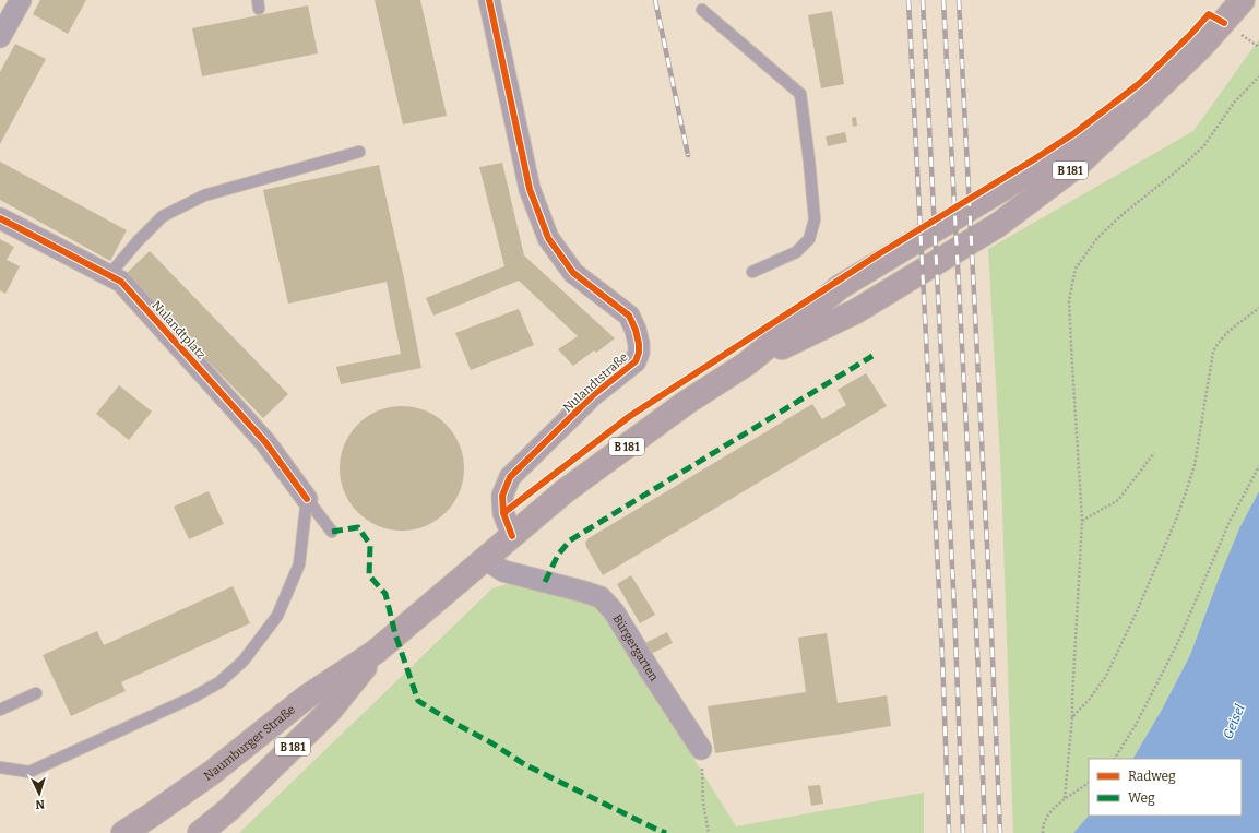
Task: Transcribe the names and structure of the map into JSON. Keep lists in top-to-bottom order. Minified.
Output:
{"streets":{"main road":["B 181","Naumburger Straße"],"street":["Nulandtplatz","Nulandtstraße","Bürgergarten"]},"crossings":[["B 181","Naumburger Straße"],["Nulandtstraße","Naumburger Straße"],["Bürgergarten","Naumburger Straße"]],"water":["Geisel"],"legend":["Radweg","Weg"],"north":"bottom"}
